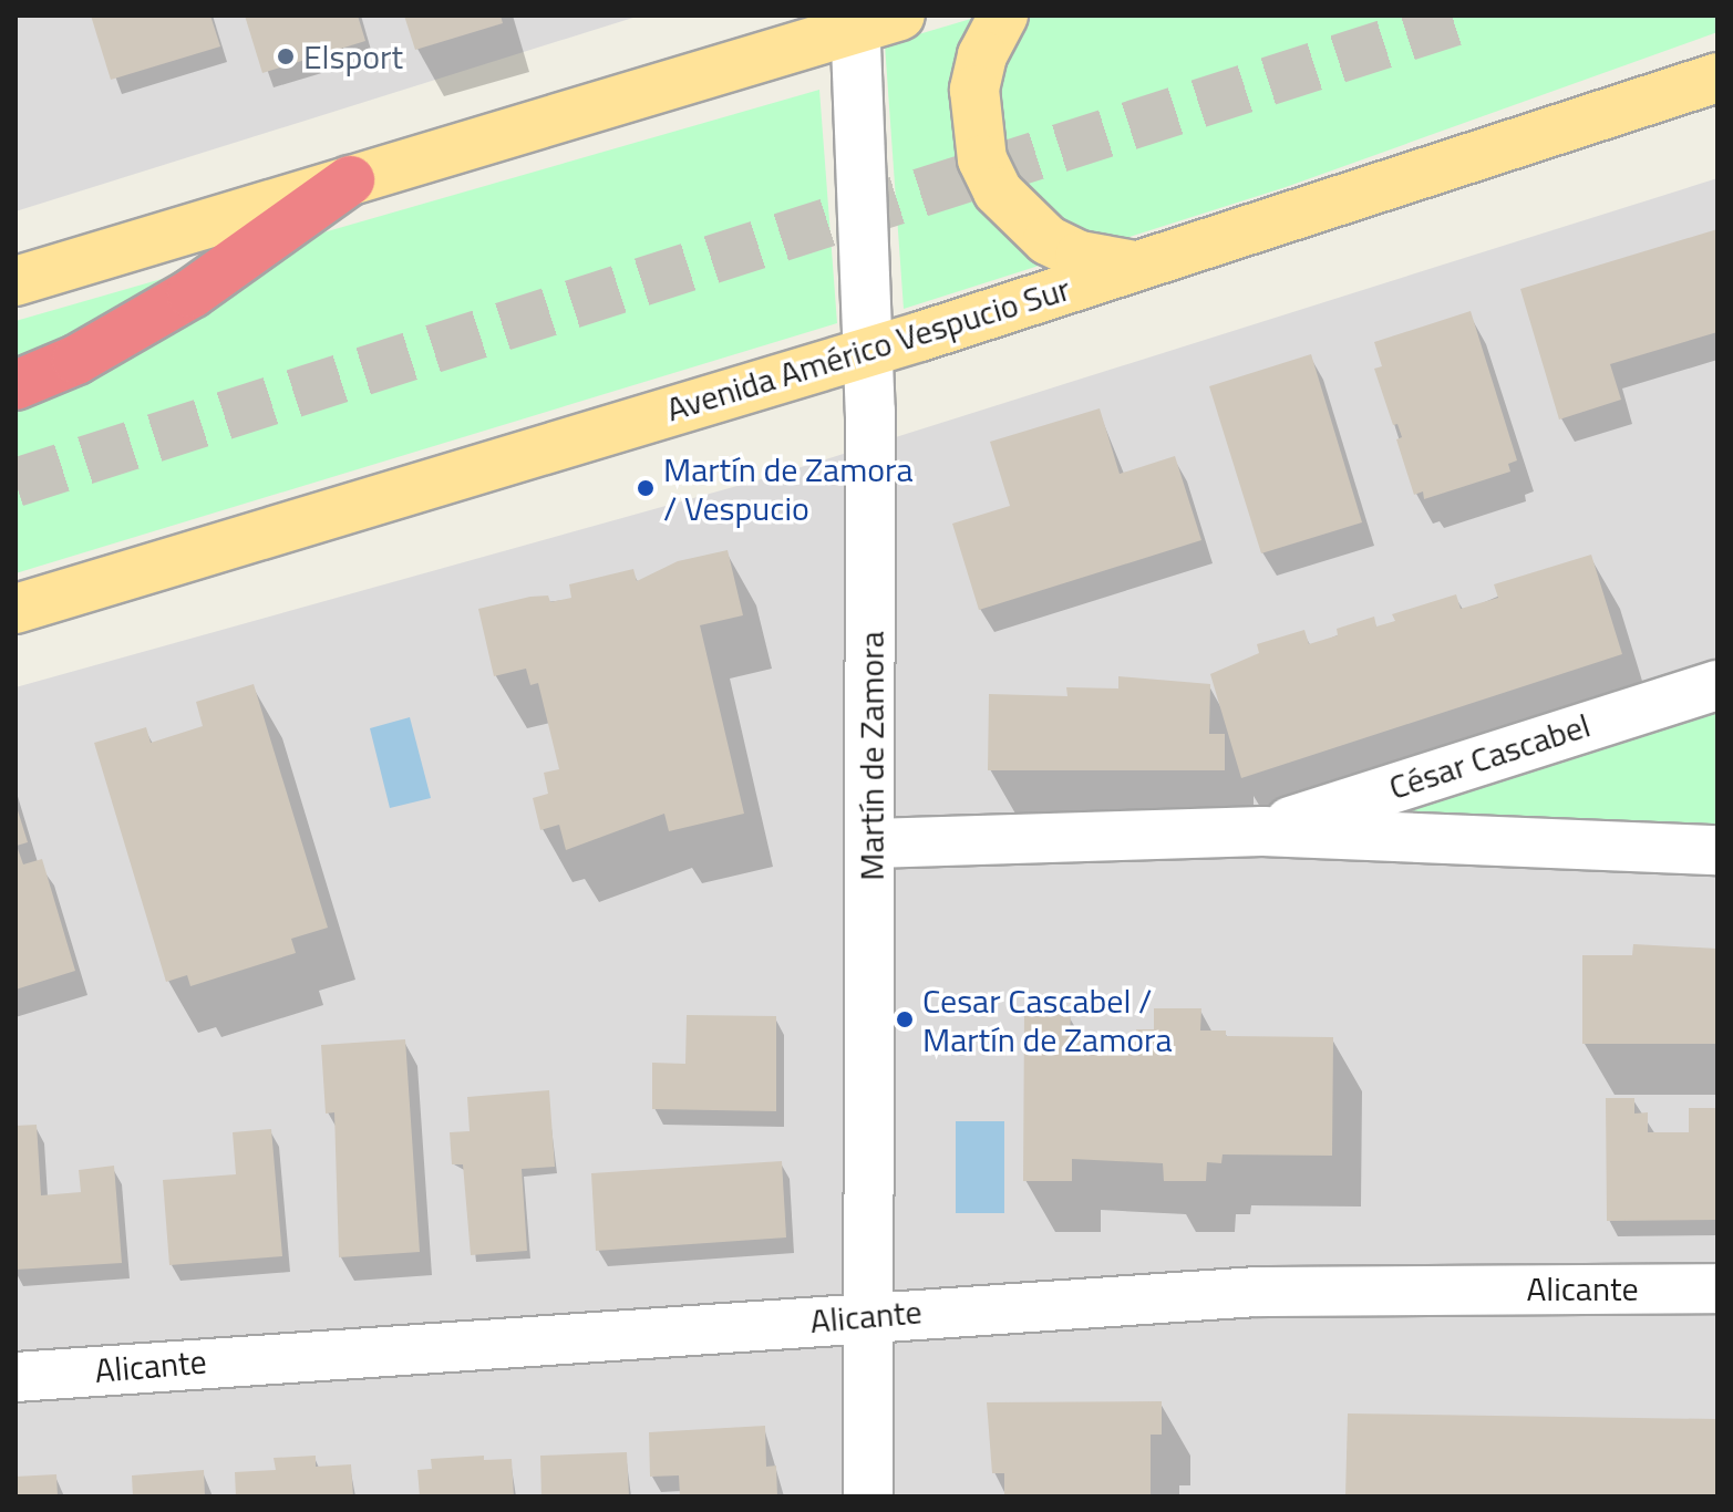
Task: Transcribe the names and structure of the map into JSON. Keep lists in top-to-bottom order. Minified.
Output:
{"streets":{"main road":["Avenida Américo Vespucio Sur"],"street":["Martín de Zamora","César Cascabel","Alicante"]},"crossings":[["Avenida Américo Vespucio Sur","Martín de Zamora"],["Martín de Zamora","César Cascabel"],["Martín de Zamora","Alicante"]],"places":["Elsport","Martín de Zamora / Vespucio","Cesar Cascabel / Martín de Zamora"]}
